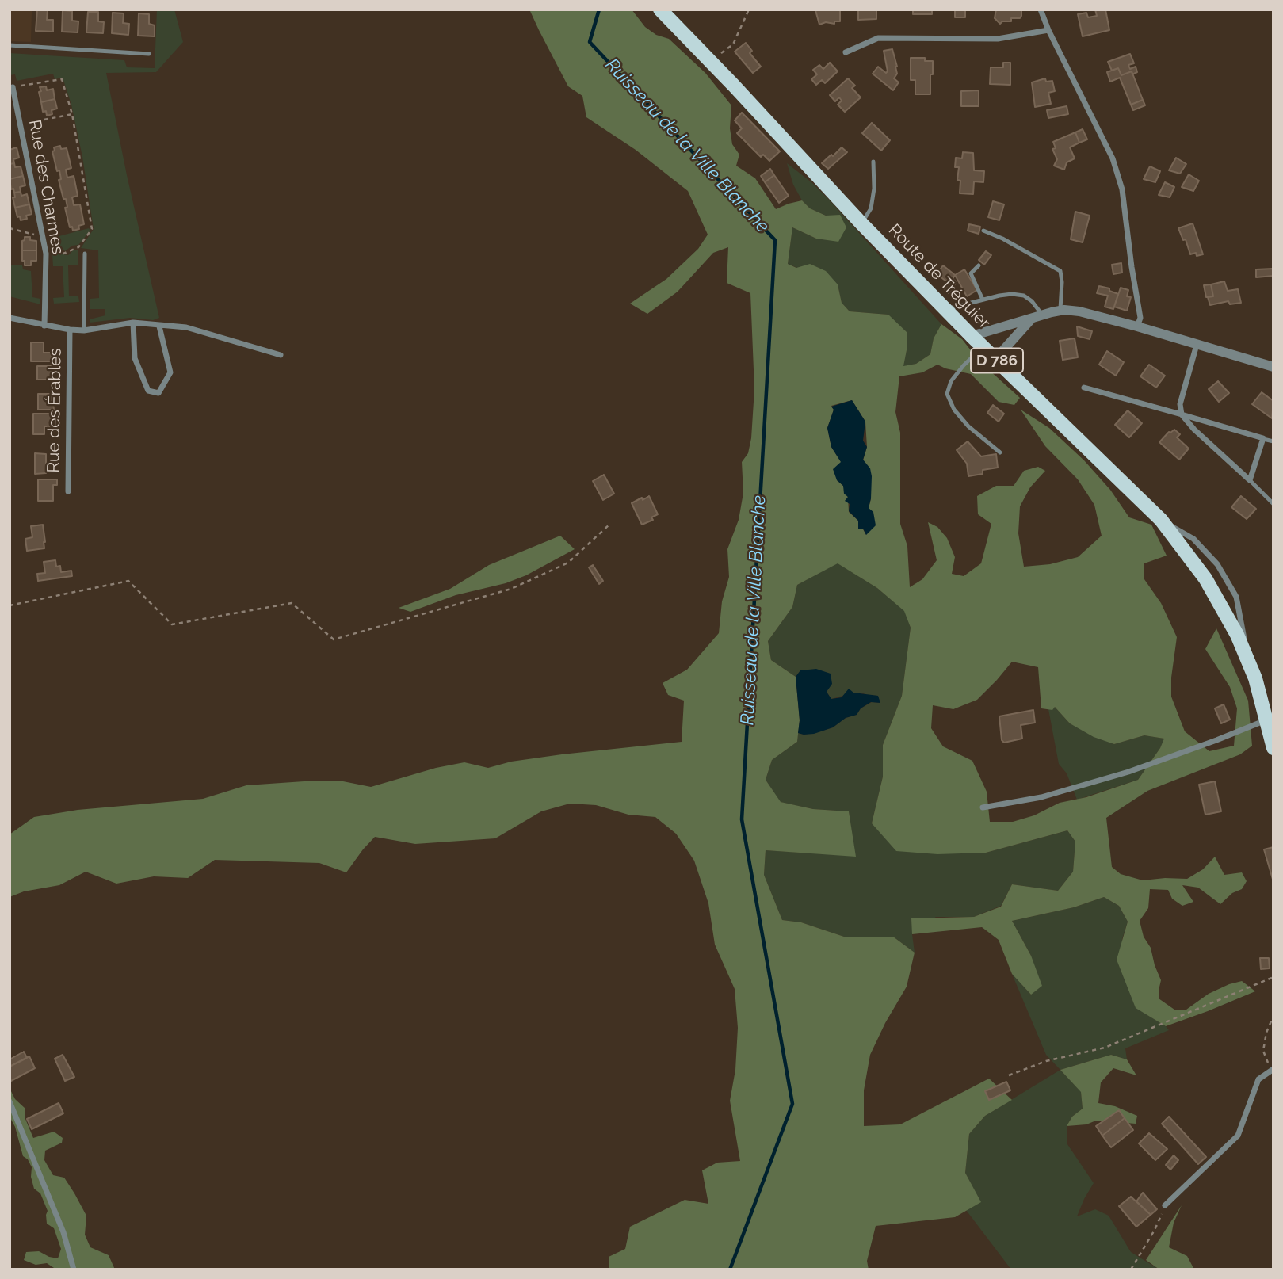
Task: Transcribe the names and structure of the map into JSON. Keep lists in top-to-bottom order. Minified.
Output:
{"streets":{"main road":["Route de Tréguier","D 786"],"street":["Rue des Charmes","Rue des Érables"]},"water":["Ruisseau de la Ville Blanche"]}
